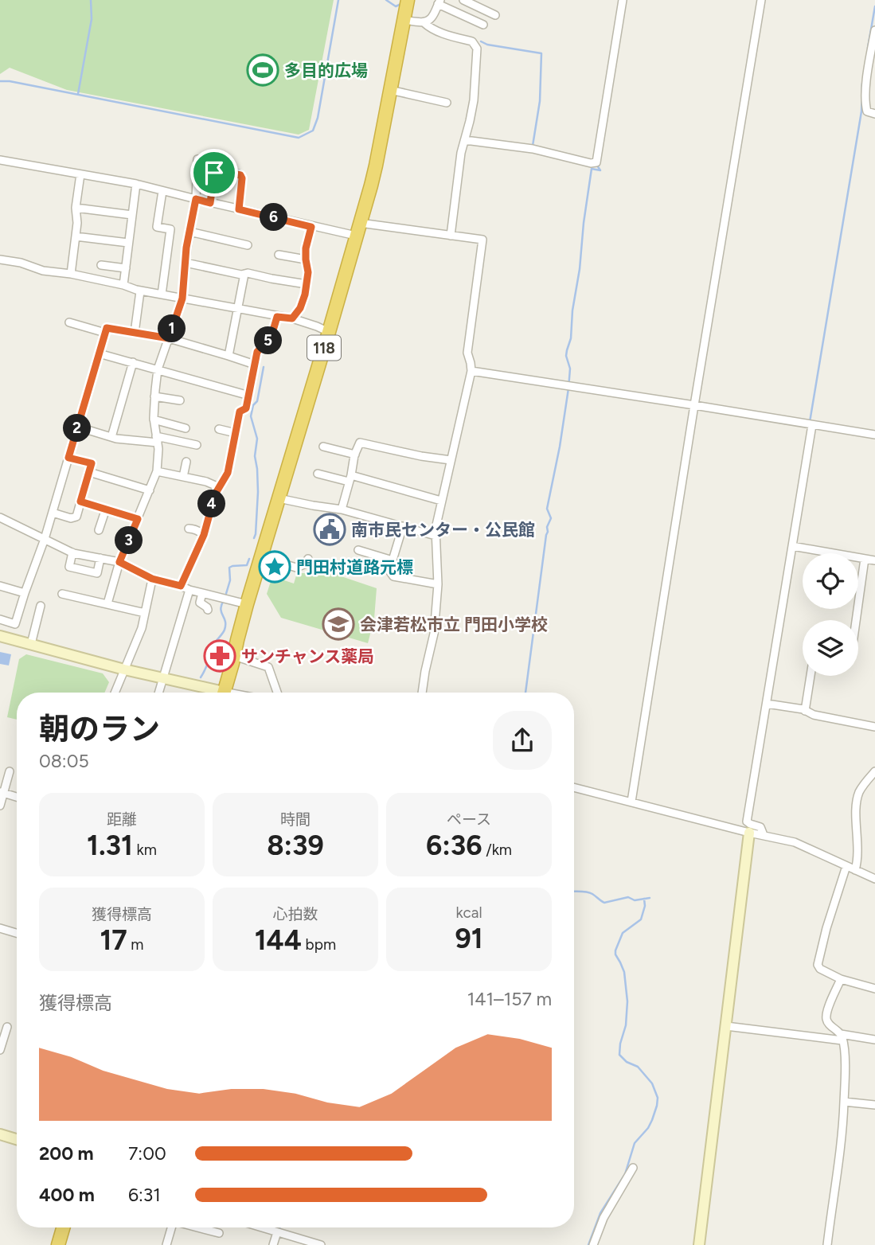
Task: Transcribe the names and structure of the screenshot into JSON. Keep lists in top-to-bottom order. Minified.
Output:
{"streets":{"highway":["118"]},"places":{"sports":["多目的広場"],"public building":["南市民センター・公民館"],"place":["門田村道路元標"],"school or university":["会津若松市立 門田小学校"],"pharmacy":["サンチャンス薬局"]},"page":{"pins":["6","1","5","2","4","3"],"heading":["朝のラン","08:05"],"stats":[["距離","1.31 km"],["時間","8:39"],["ペース","6:36 /km"],["獲得標高","17 m"],["心拍数","144 bpm"],["kcal","91"]],"chart":["獲得標高","141–157 m"],"list":[{"name":"200 m","note":"7:00"},{"name":"400 m","note":"6:31"}]}}
